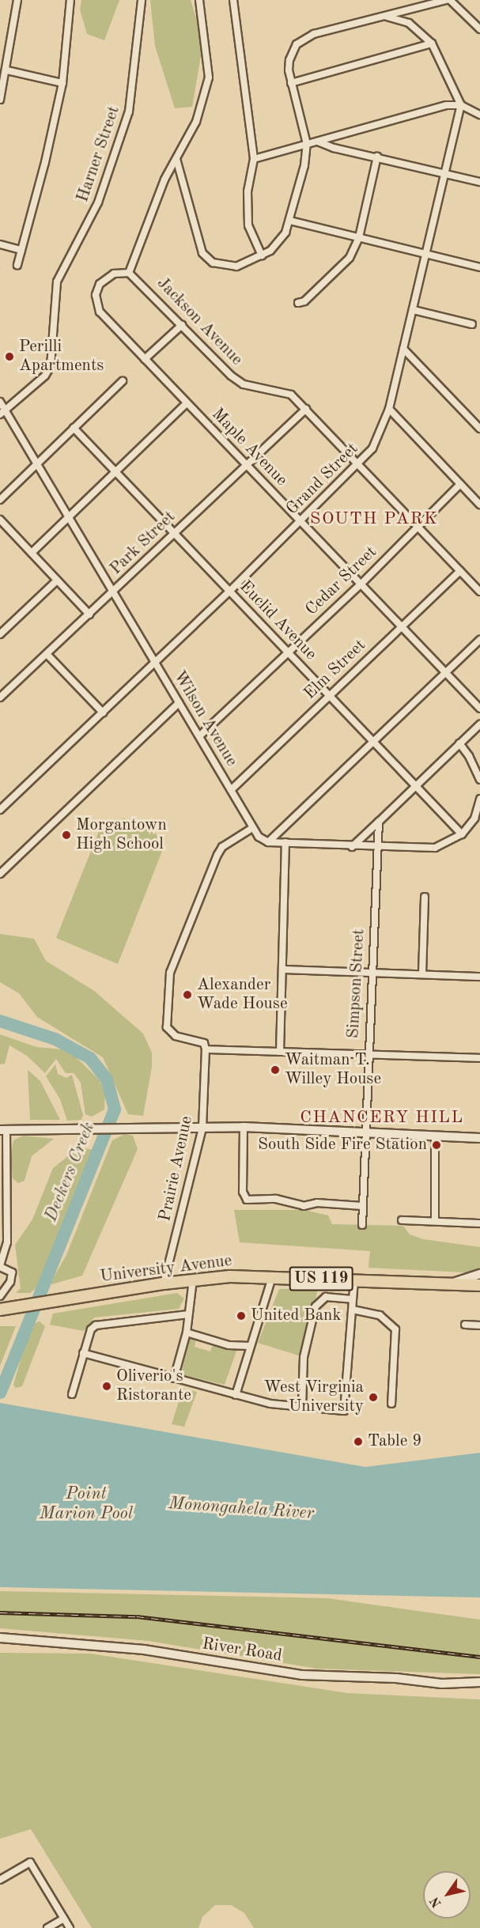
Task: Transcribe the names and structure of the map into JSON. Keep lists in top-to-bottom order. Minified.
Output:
{"streets":{"main road":["University Avenue","US 119"],"street":["Harner Street","Jackson Avenue","Maple Avenue","Grand Street","Park Street","Cedar Street","Euclid Avenue","Elm Street","Wilson Avenue","Simpson Street","Prairie Avenue","River Road"]},"crossings":[["Harner Street","Wilson Avenue"],["Jackson Avenue","Maple Avenue"],["Jackson Avenue","Grand Street"],["Jackson Avenue","Park Street"],["Jackson Avenue","Cedar Street"],["Jackson Avenue","Elm Street"],["Maple Avenue","Grand Street"],["Maple Avenue","Park Street"],["Maple Avenue","Cedar Street"],["Maple Avenue","Elm Street"],["Grand Street","Euclid Avenue"],["Grand Street","Wilson Avenue"],["Park Street","Euclid Avenue"],["Park Street","Wilson Avenue"],["Cedar Street","Euclid Avenue"],["Cedar Street","Wilson Avenue"],["Euclid Avenue","Elm Street"],["Elm Street","Wilson Avenue"],["Prairie Avenue","University Avenue"]],"districts":["SOUTH PARK","CHANCERY HILL"],"water":["Deckers Creek","Point Marion Pool","Monongahela River"],"places":["Perilli Apartments","Morgantown High School","Alexander Wade House","Waitman T. Willey House","South Side Fire Station","United Bank","Oliverio's Ristorante","West Virginia University","Table 9"],"north":"bottom left"}
